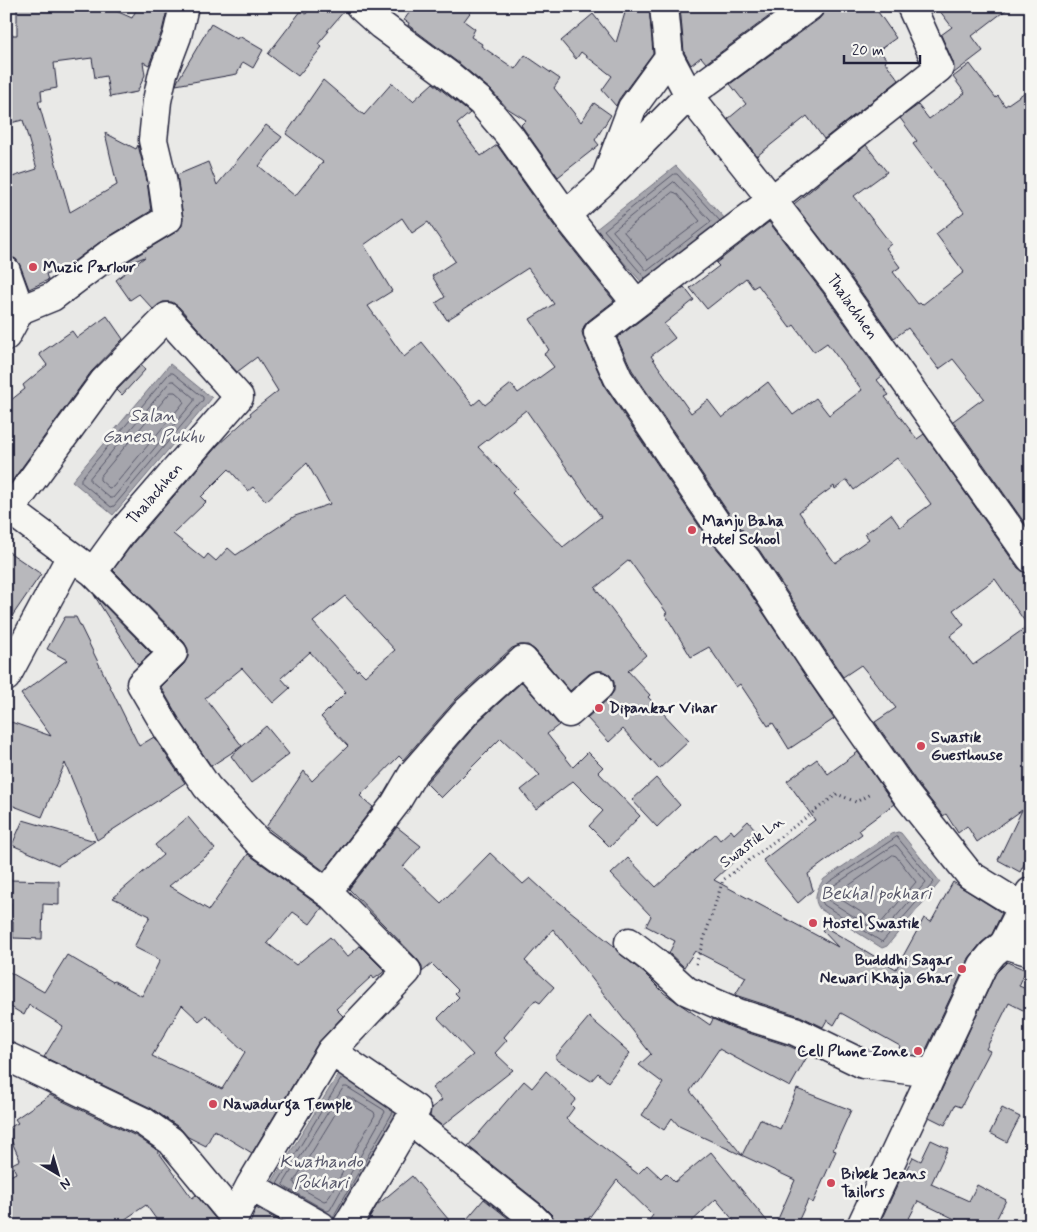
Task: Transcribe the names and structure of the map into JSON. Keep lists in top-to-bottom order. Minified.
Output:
{"streets":{"street":["Thalachhen"],"path":["Swastik Ln"]},"water":["Salan Ganesh Pukhu","Bekhal pokhari","Kwathando Pokhari"],"places":["Muzic Parlour","Manju Baha Hotel School","Dipankar Vihar","Swastik Guesthouse","Hostel Swastik","Budddhi Sagar Newari Khaja Ghar","Cell Phone Zone","Nawadurga Temple","Bibek Jeans Tailors"],"scale_bar":"20 m","north":"bottom right"}
